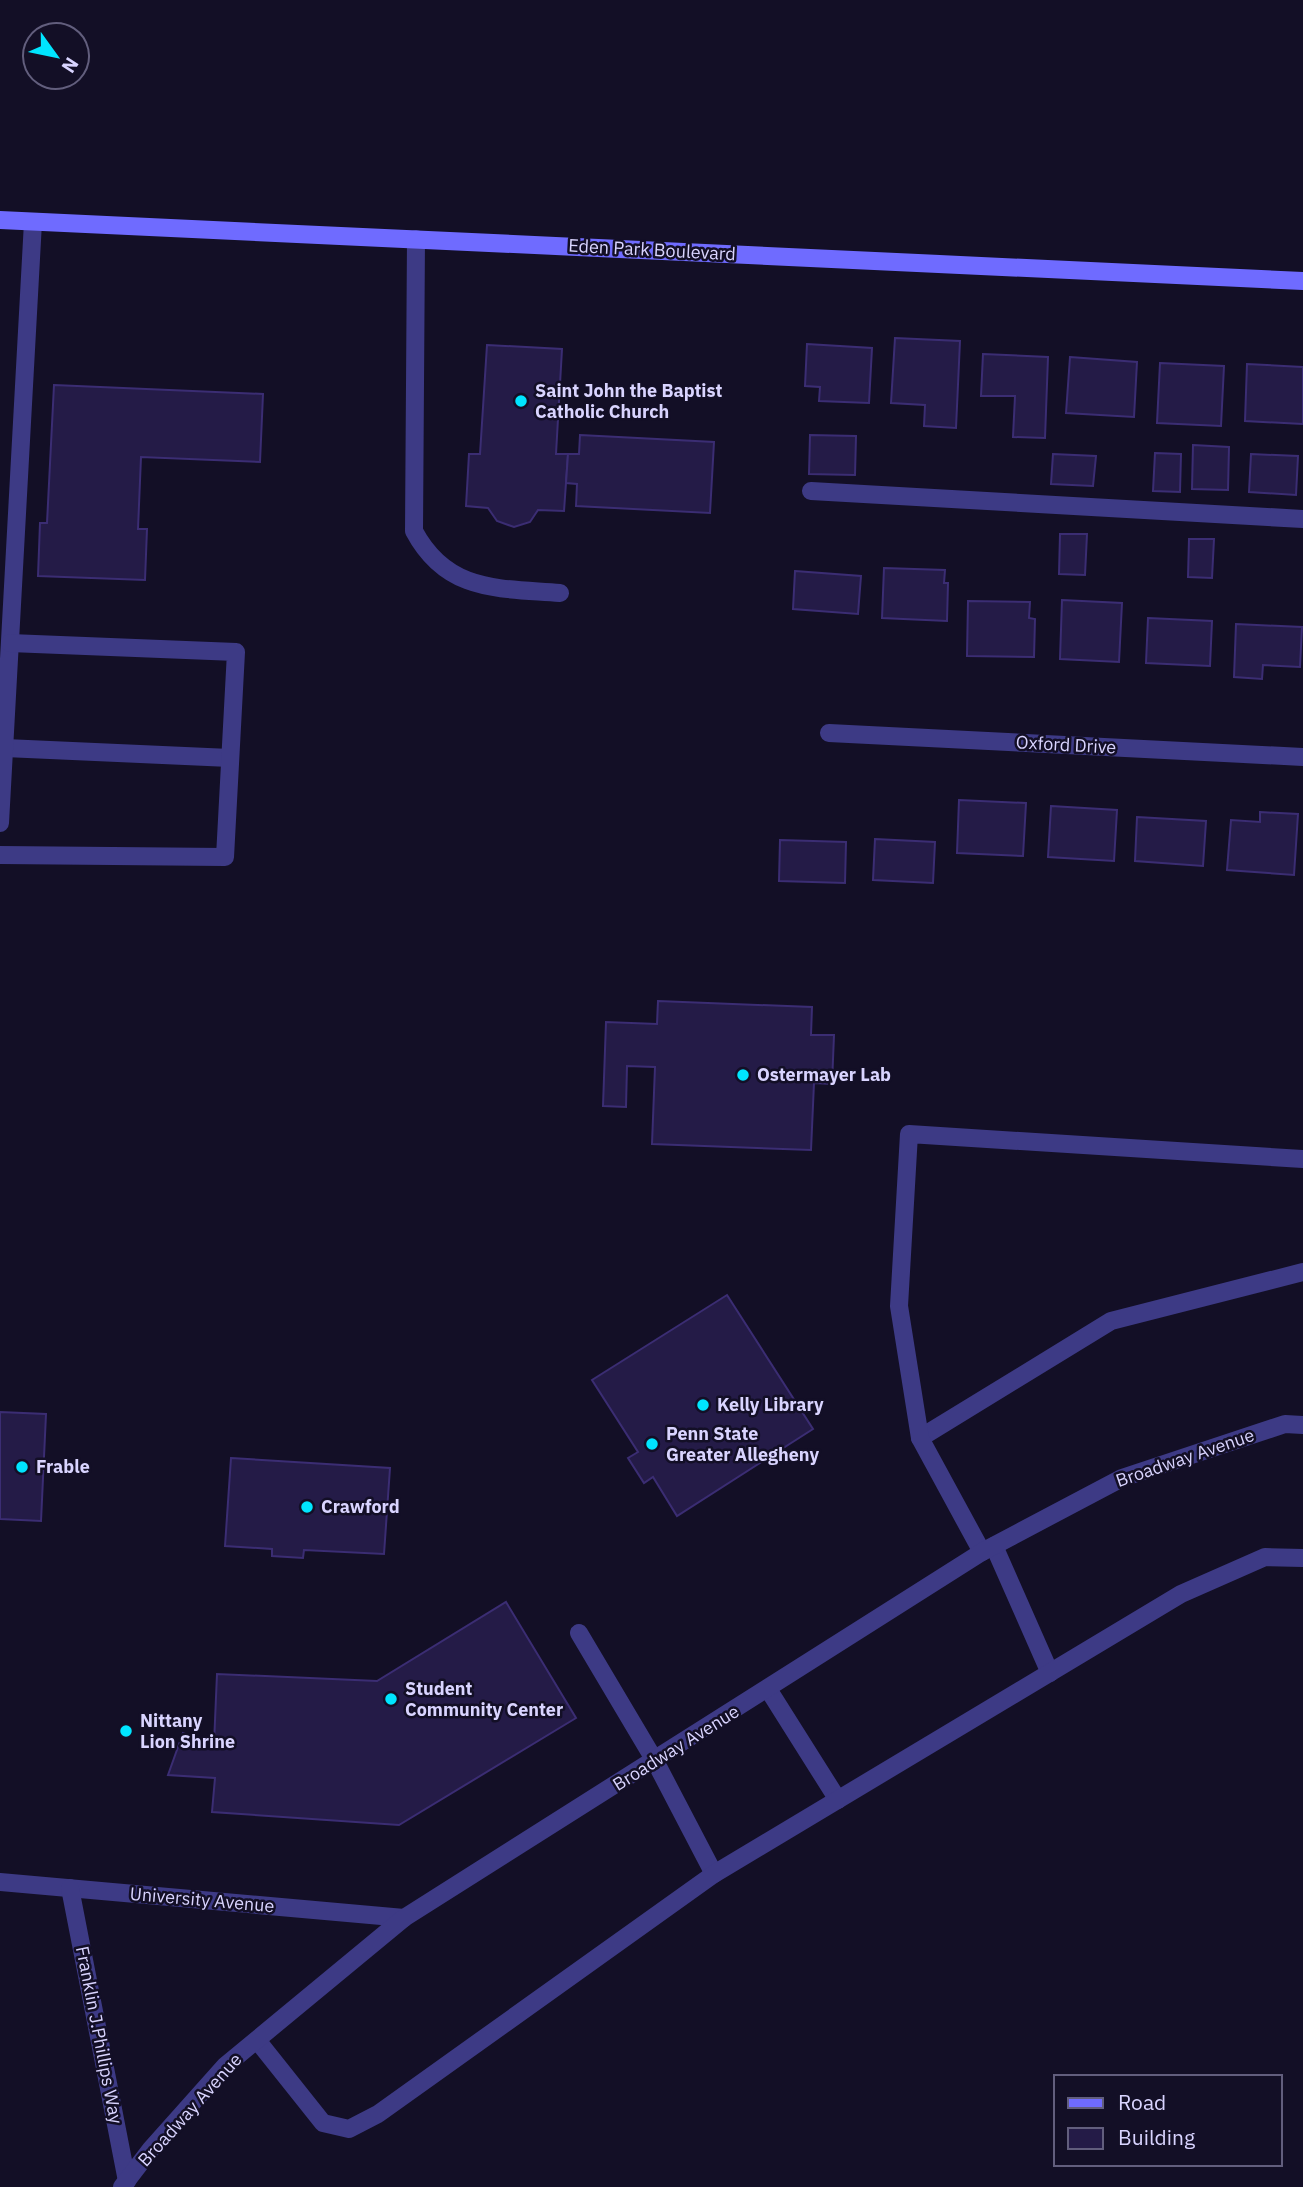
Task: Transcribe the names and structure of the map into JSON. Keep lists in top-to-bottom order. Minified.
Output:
{"streets":{"main road":["Eden Park Boulevard"],"street":["Oxford Drive","Broadway Avenue","University Avenue","Franklin J.Phillips Way"]},"crossings":[["Broadway Avenue","University Avenue"],["Broadway Avenue","Franklin J.Phillips Way"],["University Avenue","Franklin J.Phillips Way"]],"places":["Saint John the Baptist Catholic Church","Ostermayer Lab","Kelly Library","Penn State Greater Allegheny","Frable","Crawford","Student Community Center","Nittany Lion Shrine"],"legend":["Road","Building"],"north":"bottom right"}
